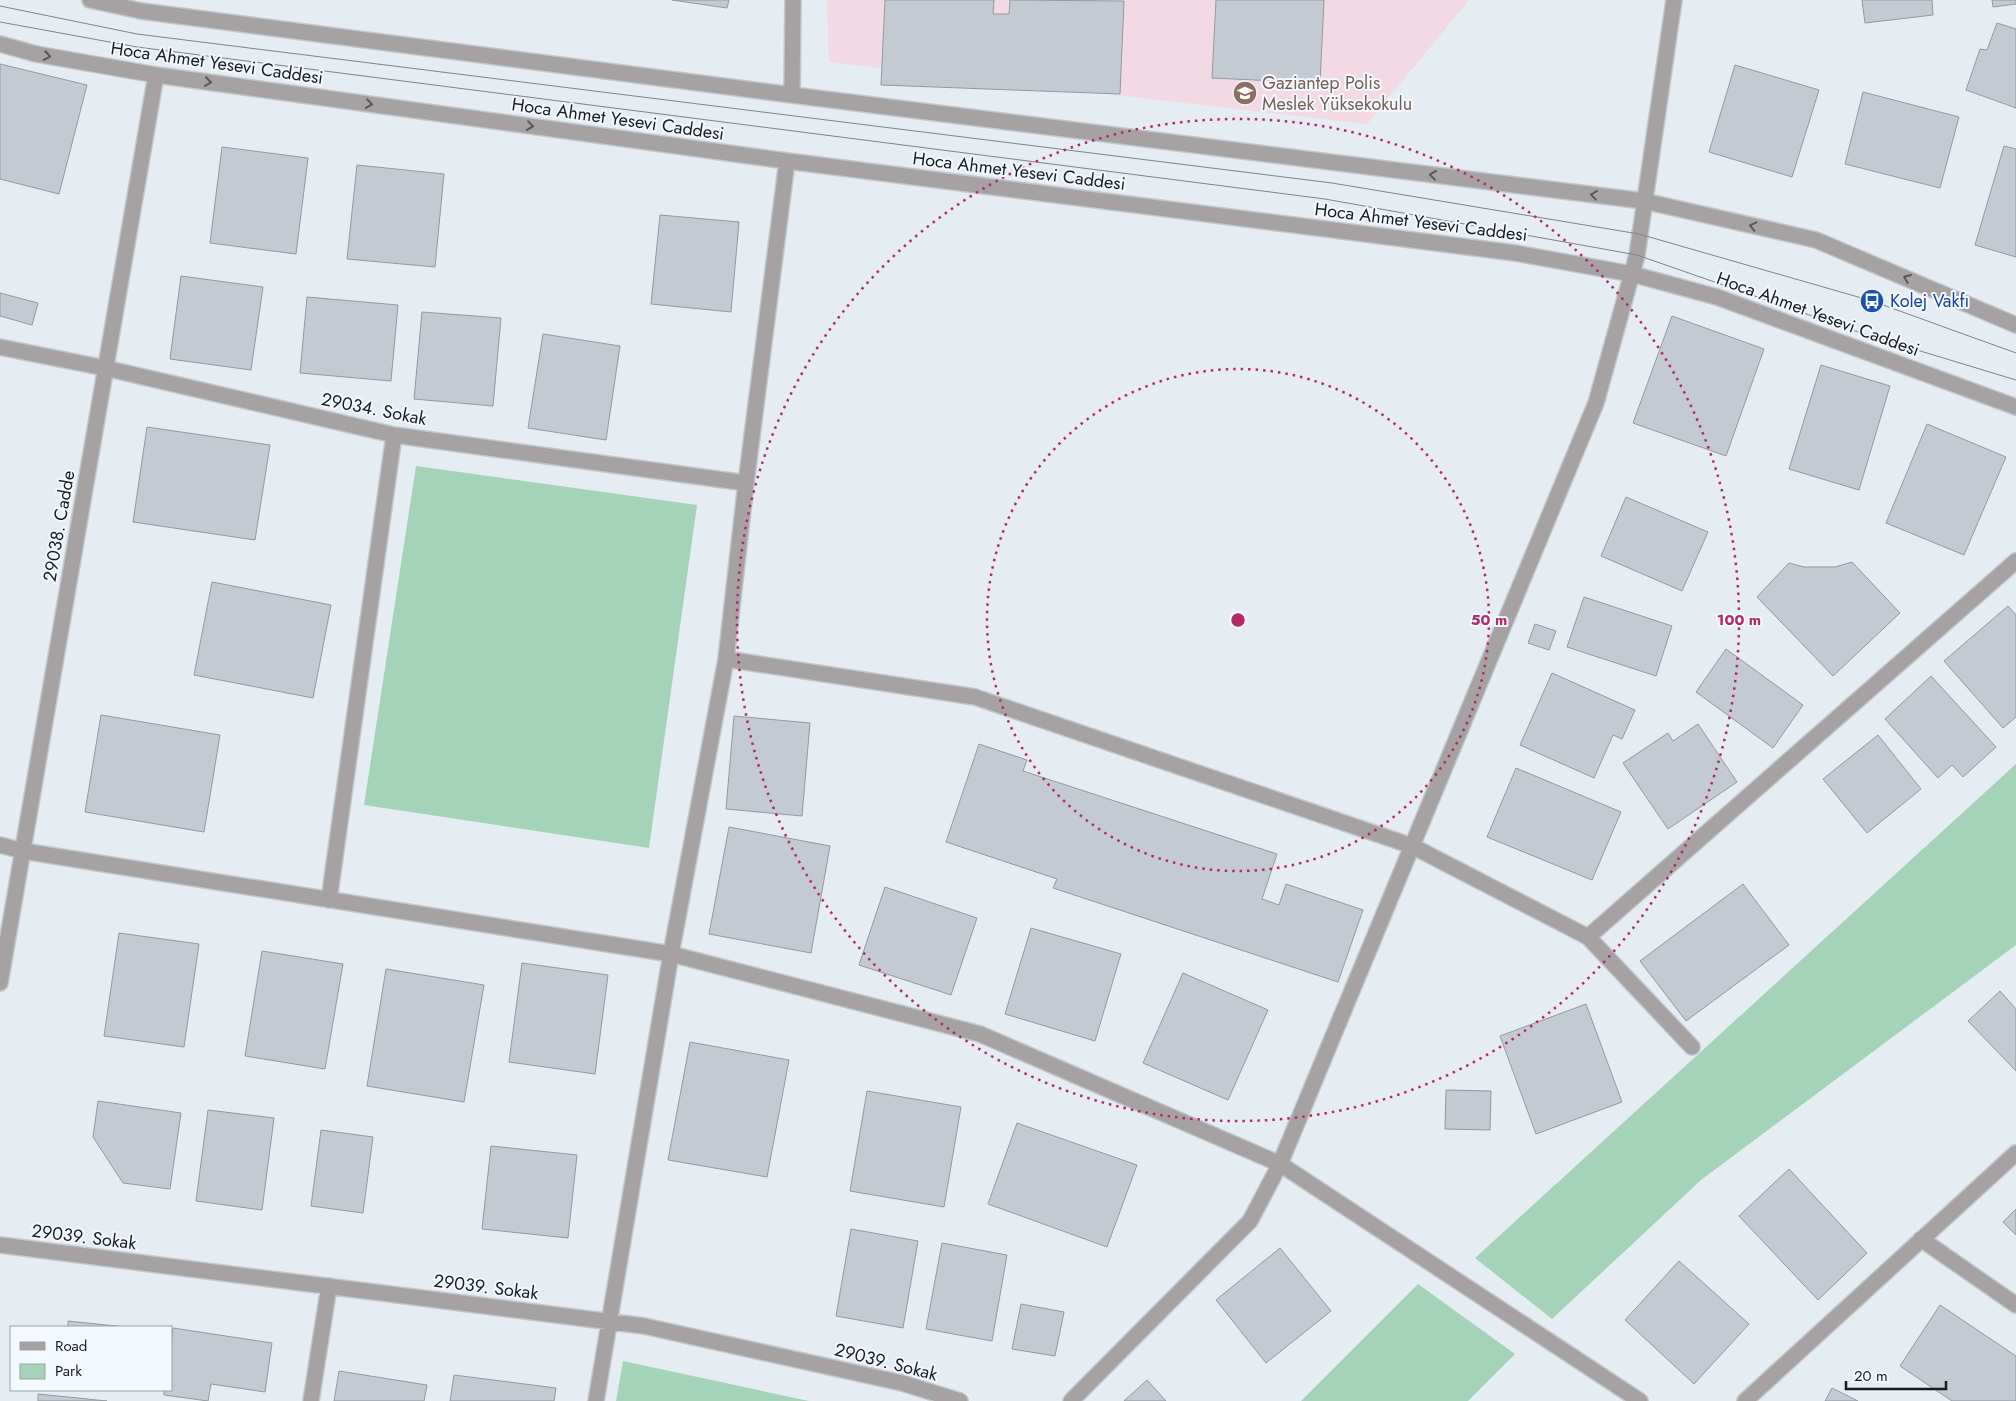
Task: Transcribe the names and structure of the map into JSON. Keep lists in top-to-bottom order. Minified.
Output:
{"streets":{"street":["Hoca Ahmet Yesevi Caddesi","29034. Sokak","29038. Cadde","29039. Sokak"]},"crossings":[["Hoca Ahmet Yesevi Caddesi","29038. Cadde"],["29034. Sokak","29038. Cadde"]],"places":{"school or university":["Gaziantep Polis Meslek Yüksekokulu"],"bus stop":["Kolej Vakfı"]},"legend":["Road","Park"],"scale_bar":"20 m","rings":["50 m","100 m"]}
